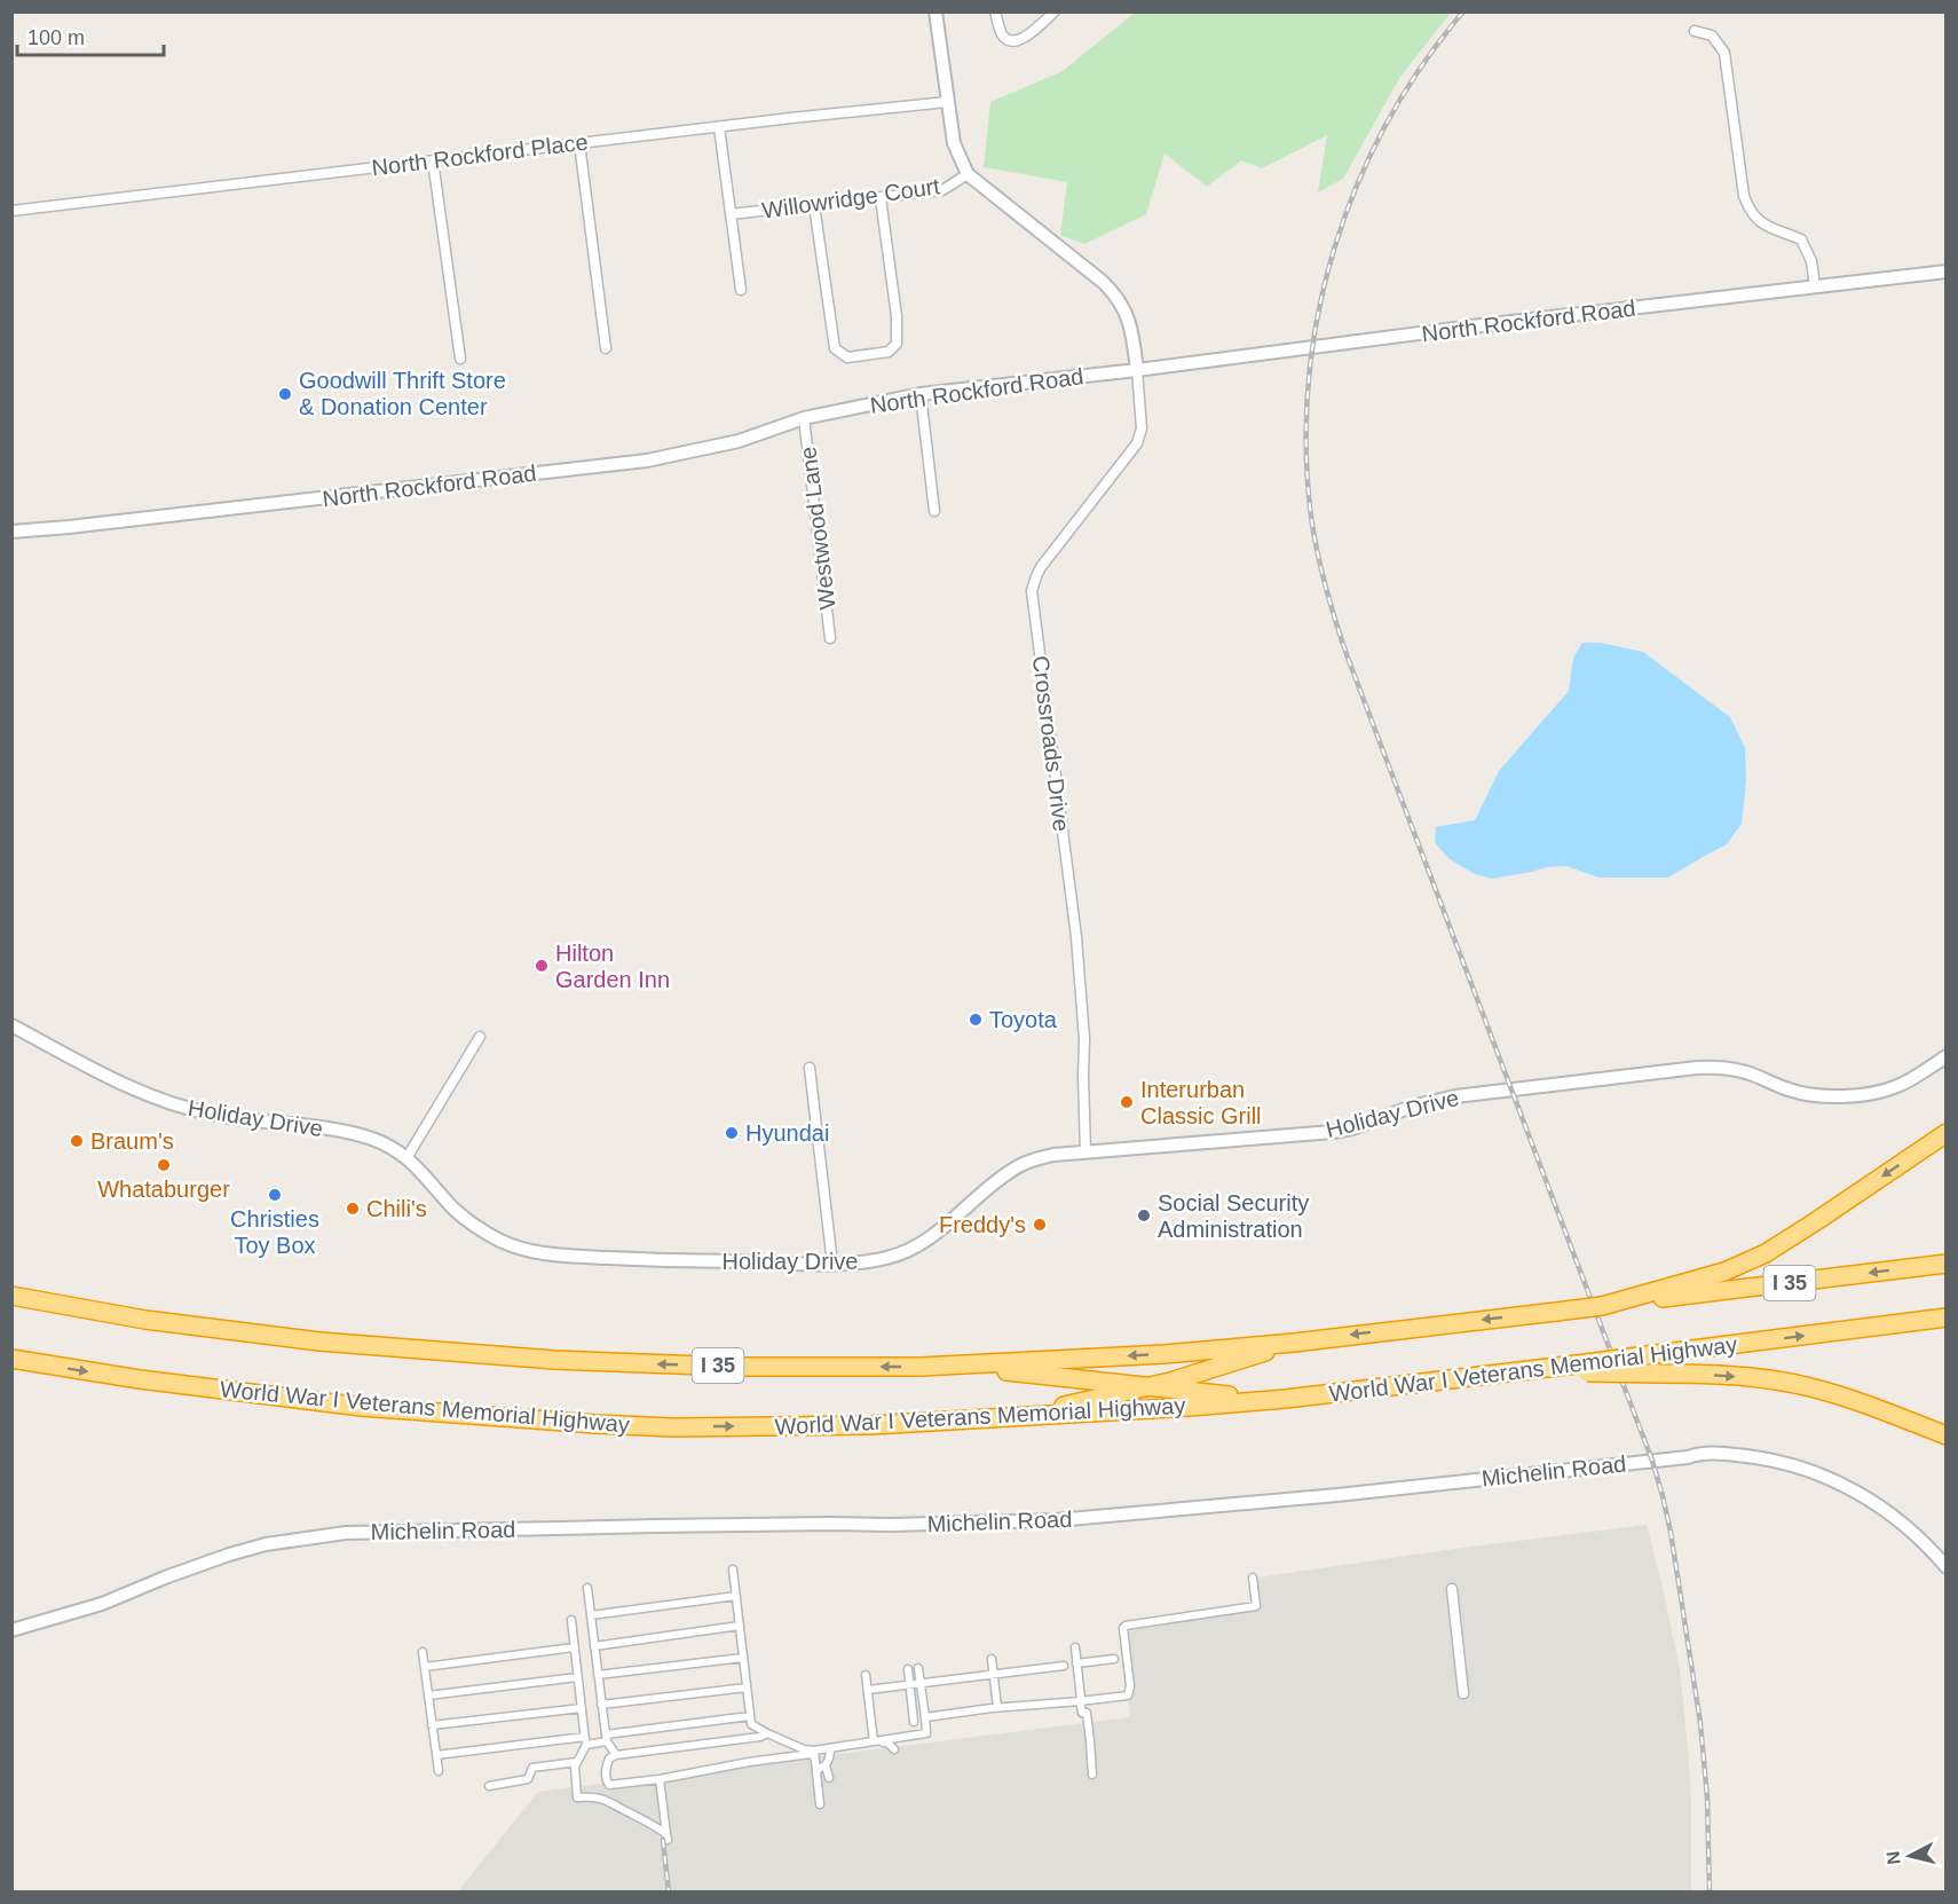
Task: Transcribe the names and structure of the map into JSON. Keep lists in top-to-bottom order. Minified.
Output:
{"streets":{"highway":["I 35","World War I Veterans Memorial Highway"],"street":["North Rockford Place","Willowridge Court","North Rockford Road","Westwood Lane","Crossroads Drive","Holiday Drive","Michelin Road"]},"crossings":[["North Rockford Road","Westwood Lane"],["North Rockford Road","Crossroads Drive"],["Crossroads Drive","Holiday Drive"]],"places":["Goodwill Thrift Store & Donation Center","Hilton Garden Inn","Toyota","Interurban Classic Grill","Hyundai","Braum's","Whataburger","Christies Toy Box","Chili's","Social Security Administration","Freddy's"],"scale_bar":"100 m","north":"left"}
